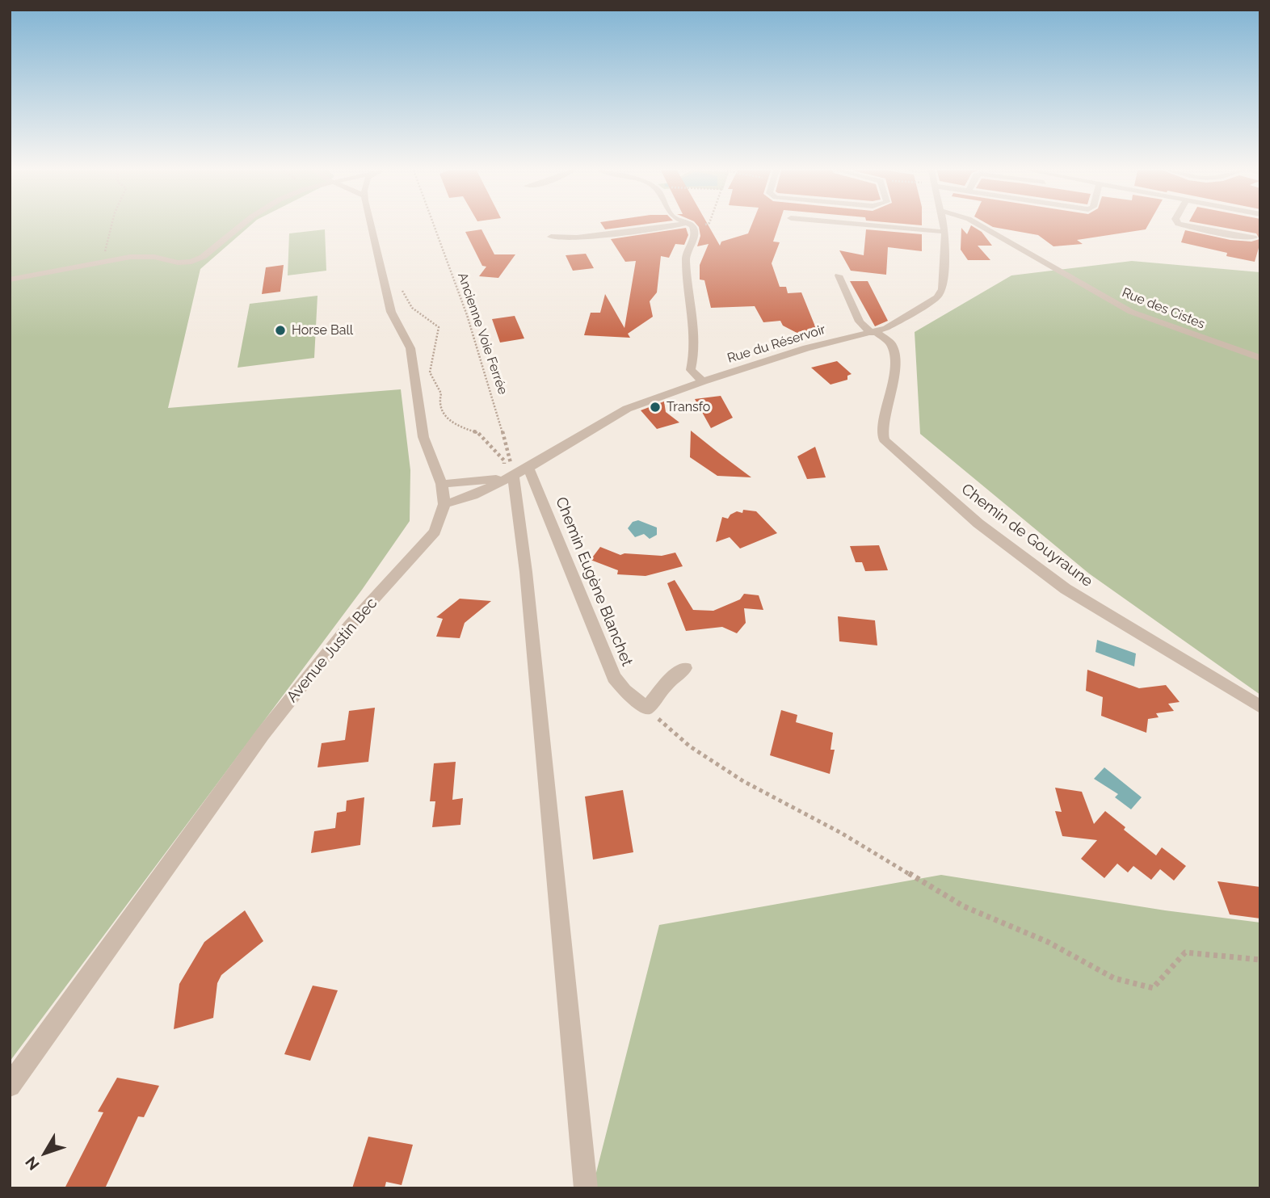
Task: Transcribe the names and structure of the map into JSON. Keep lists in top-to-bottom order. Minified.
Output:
{"streets":{"street":["Rue des Cistes","Rue du Réservoir","Chemin de Gouyraune","Chemin Eugène Blanchet","Avenue Justin Bec"],"path":["Ancienne Voie Ferrée"]},"crossings":[["Ancienne Voie Ferrée","Rue du Réservoir"],["Ancienne Voie Ferrée","Chemin Eugène Blanchet"],["Rue du Réservoir","Chemin de Gouyraune"],["Rue du Réservoir","Chemin Eugène Blanchet"],["Rue du Réservoir","Avenue Justin Bec"]],"places":["Horse Ball","Transfo"],"north":"bottom left"}
